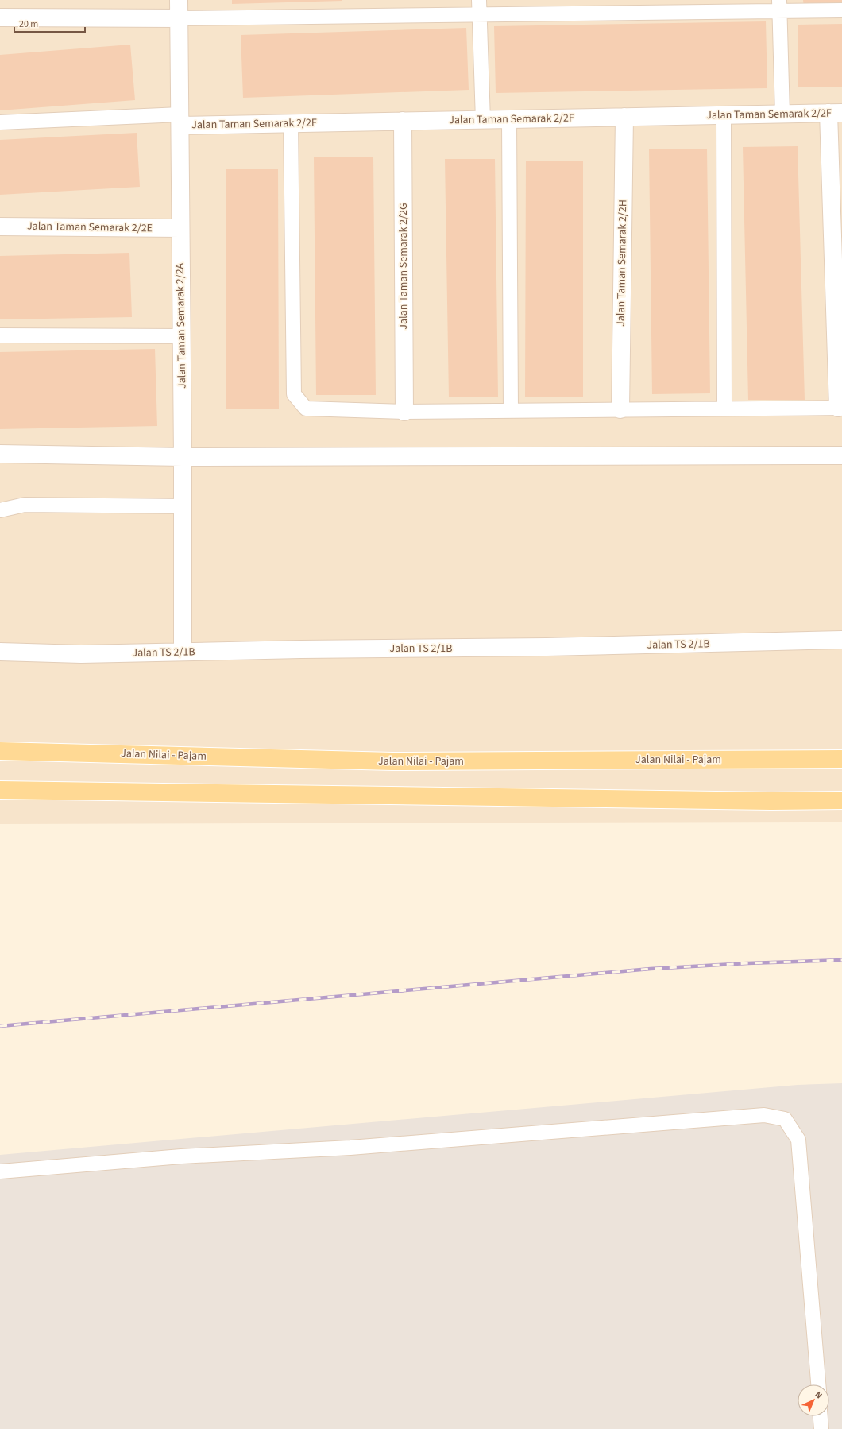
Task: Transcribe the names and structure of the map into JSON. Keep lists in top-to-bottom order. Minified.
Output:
{"streets":{"main road":["Jalan Nilai - Pajam"],"street":["Jalan Taman Semarak 2/2F","Jalan Taman Semarak 2/2E","Jalan Taman Semarak 2/2H","Jalan Taman Semarak 2/2G","Jalan Taman Semarak 2/2A","Jalan TS 2/1B"]},"crossings":[["Jalan Taman Semarak 2/2F","Jalan Taman Semarak 2/2H"],["Jalan Taman Semarak 2/2F","Jalan Taman Semarak 2/2G"],["Jalan Taman Semarak 2/2F","Jalan Taman Semarak 2/2A"],["Jalan Taman Semarak 2/2E","Jalan Taman Semarak 2/2A"],["Jalan Taman Semarak 2/2A","Jalan TS 2/1B"]],"scale_bar":"20 m","north":"top right"}
